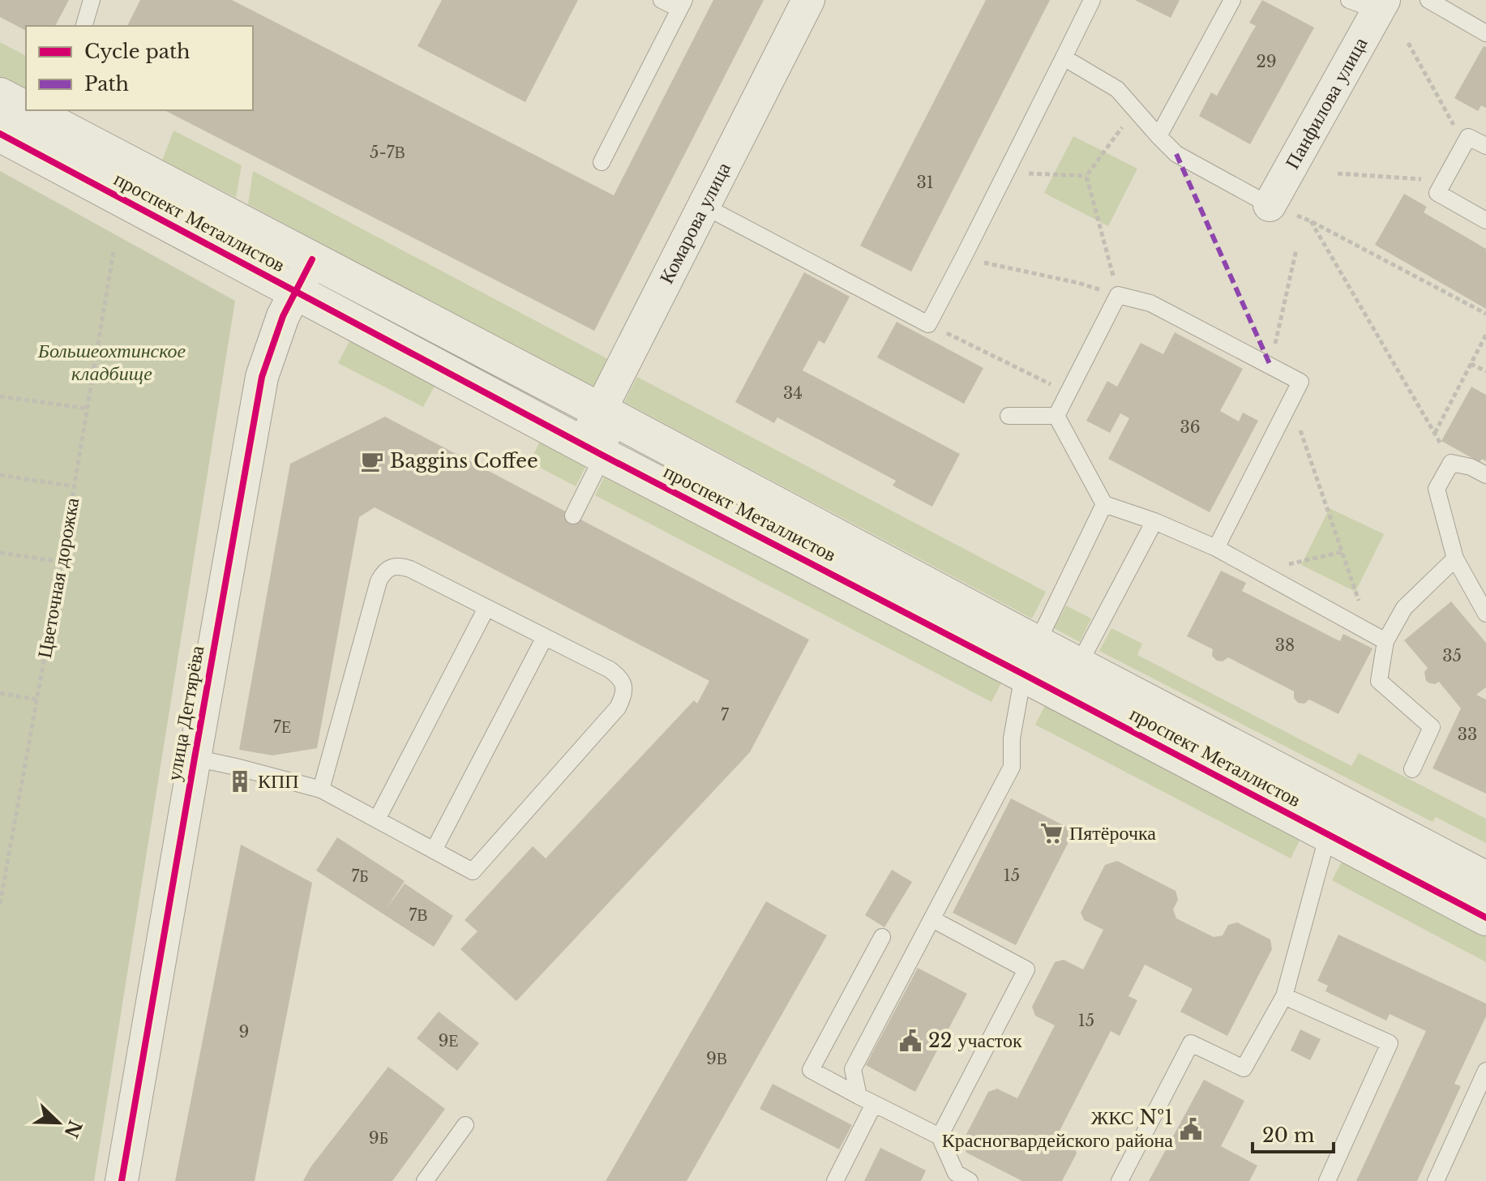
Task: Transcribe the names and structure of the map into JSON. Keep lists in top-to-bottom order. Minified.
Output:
{"streets":{"street":["Панфилова улица","проспект Металлистов","Комарова улица","улица Дегтярёва"],"path":["Цветочная дорожка"]},"crossings":[["проспект Металлистов","Комарова улица"],["проспект Металлистов","улица Дегтярёва"]],"parks":["Большеохтинское кладбище"],"places":{"cafe":["Baggins Coffee"],"building":["КПП"],"supermarket":["Пятёрочка"],"public building":["22 участок","ЖКС №1 Красногвардейского района"]},"house_numbers":["29","5-7В","31","34","36","38","35","7","7Е","33","15","7Б","7В","15","9","9Е","9В","9Б"],"legend":["Cycle path","Path"],"scale_bar":"20 m","north":"bottom right"}
